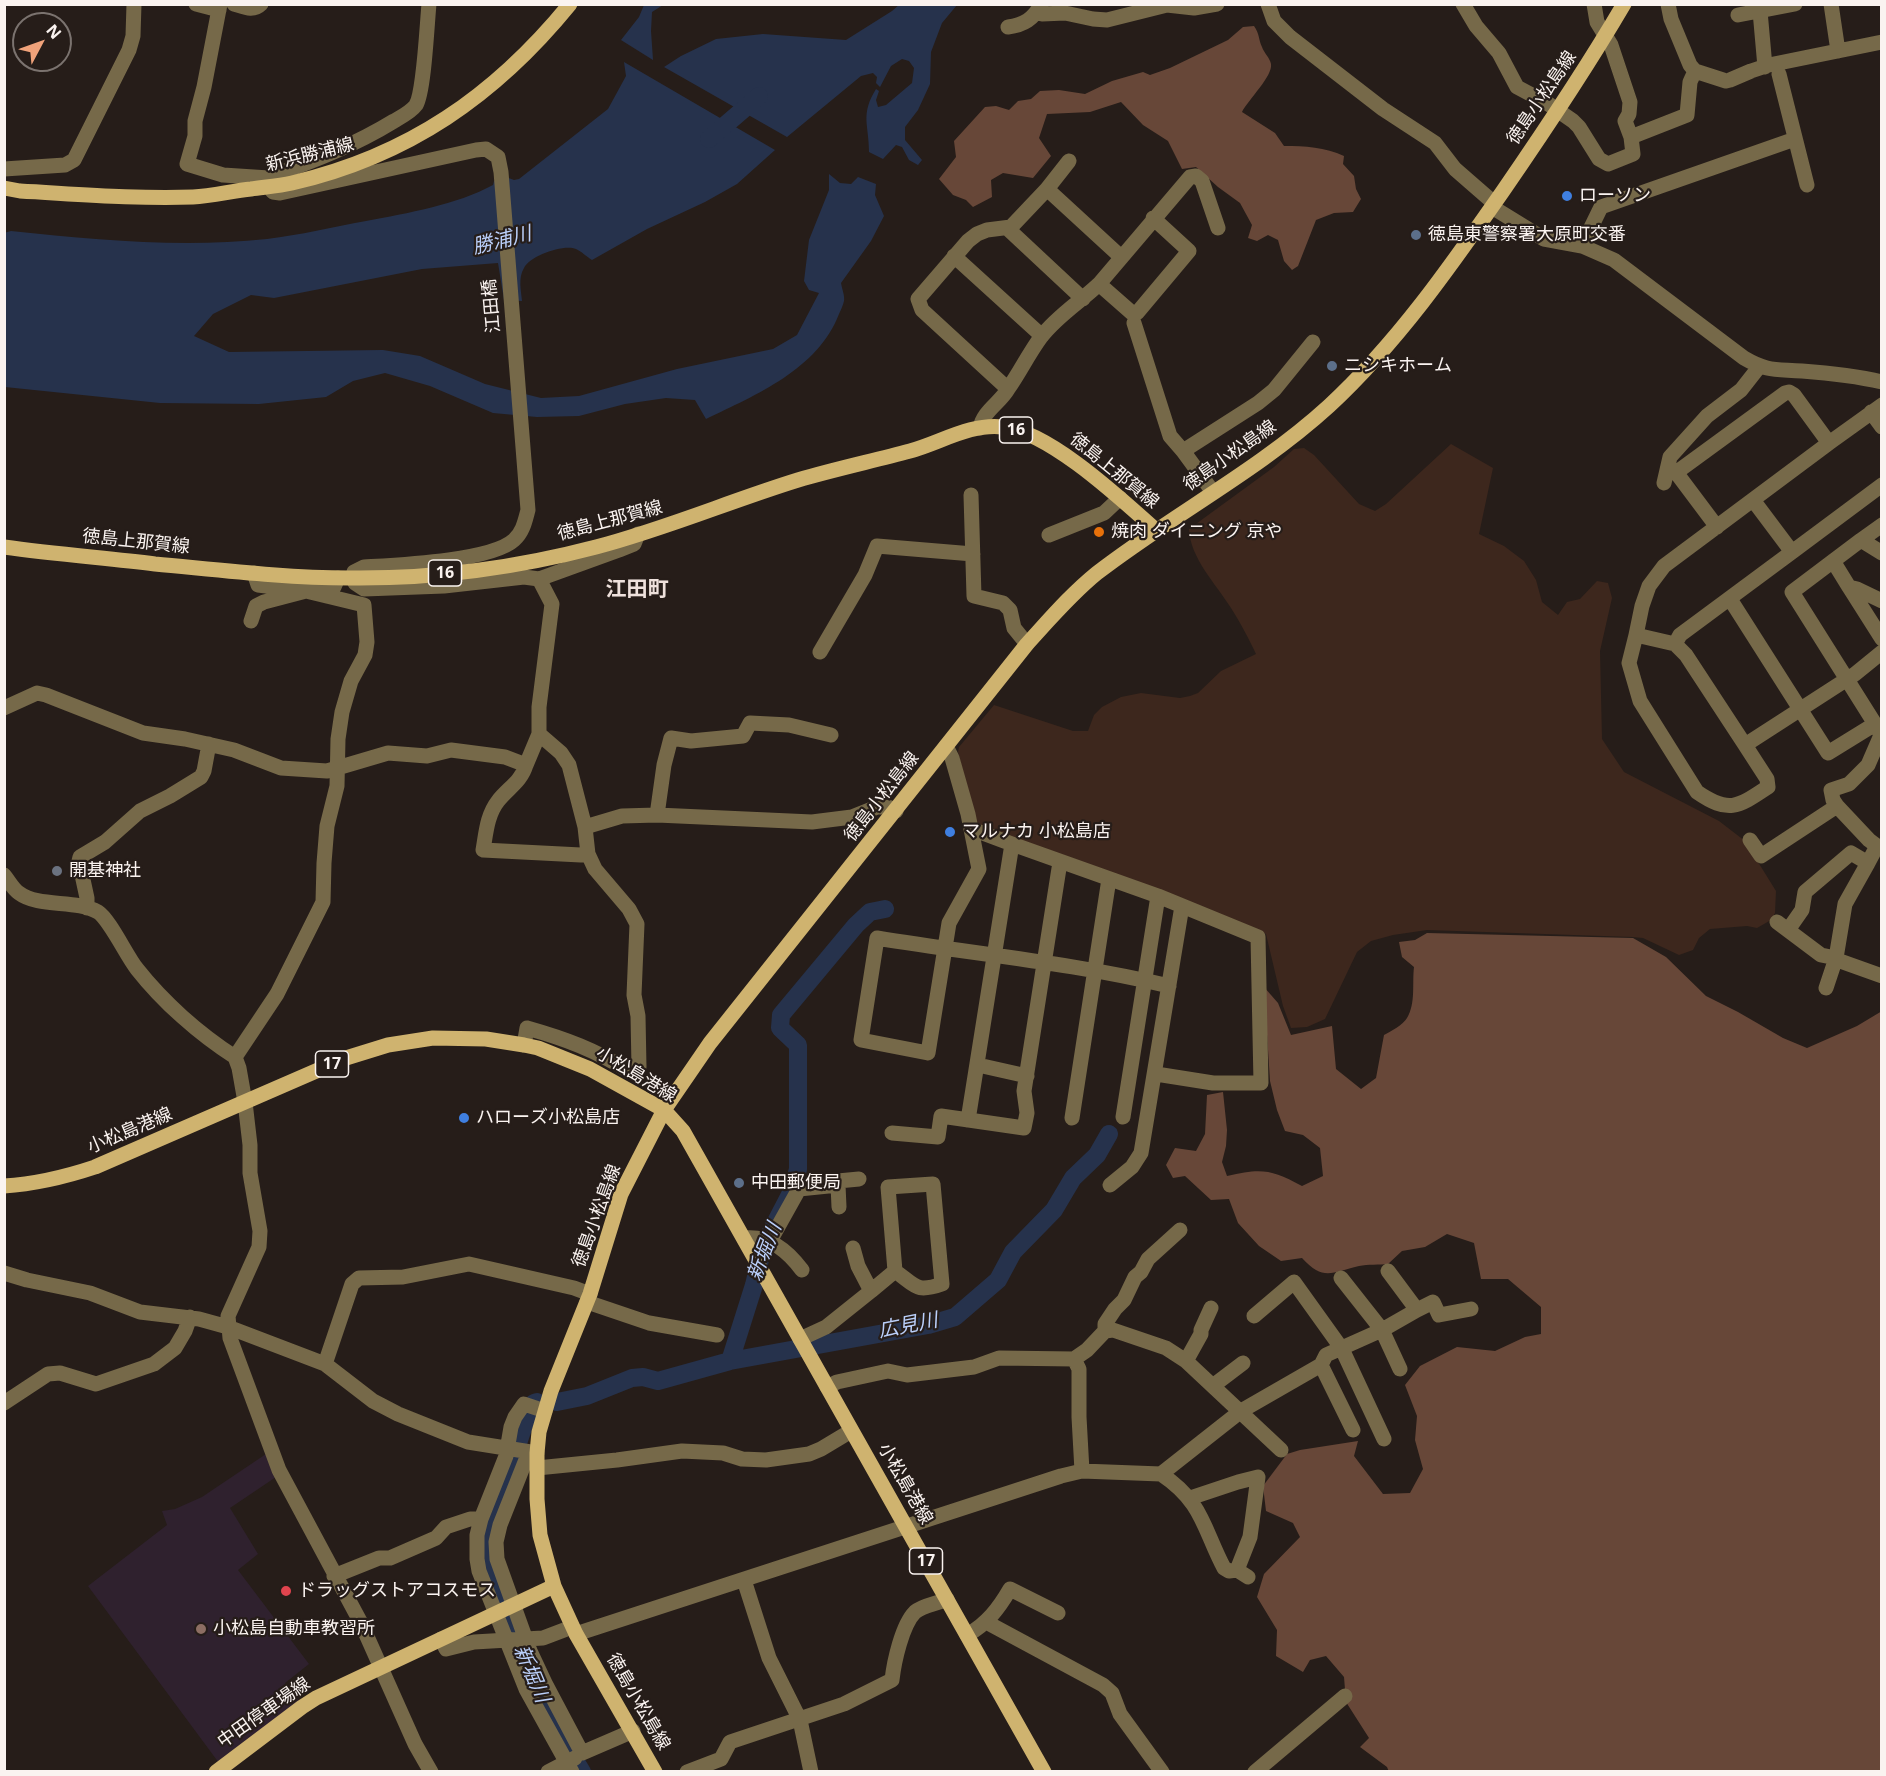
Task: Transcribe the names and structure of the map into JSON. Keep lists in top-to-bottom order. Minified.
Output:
{"streets":{"main road":["徳島小松島線","新浜勝浦線","16","徳島上那賀線","17","小松島港線","中田停車場線"],"street":["江田橋"]},"crossings":[["徳島小松島線","徳島上那賀線"],["徳島小松島線","小松島港線"],["徳島小松島線","中田停車場線"],["新浜勝浦線","江田橋"],["江田橋","徳島上那賀線"]],"districts":["江田町"],"water":["勝浦川","新堀川","広見川"],"places":["ローソン","徳島東警察署大原町交番","ニシキホーム","焼肉 ダイニング 京や","マルナカ 小松島店","開基神社","ハローズ小松島店","中田郵便局","ドラッグストアコスモス","小松島自動車教習所"],"north":"top right"}
